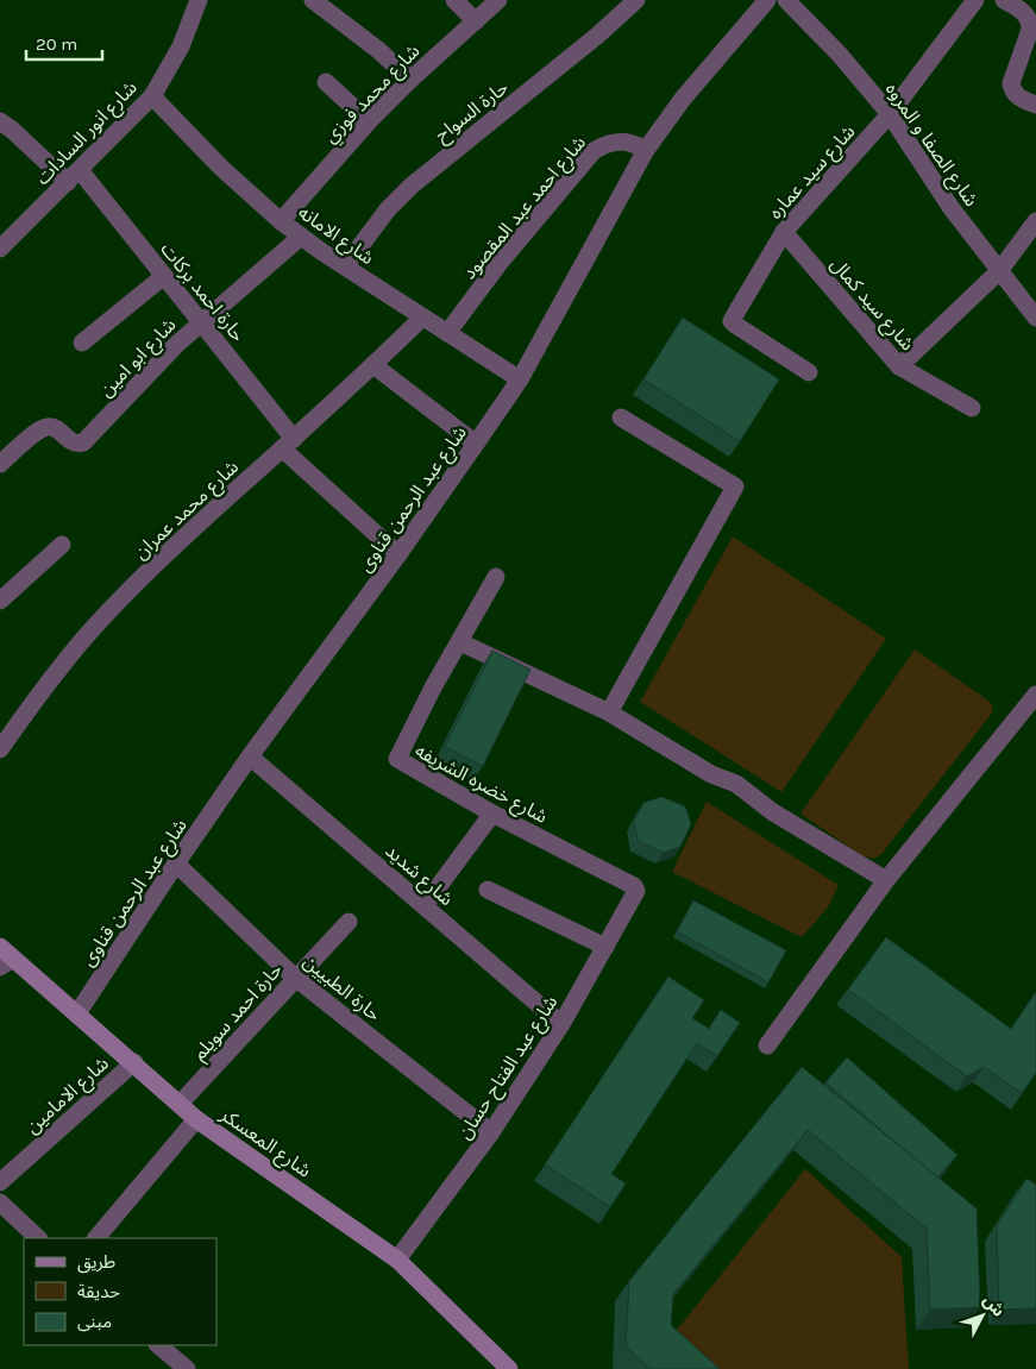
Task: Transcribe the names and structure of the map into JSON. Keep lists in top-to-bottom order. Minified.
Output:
{"streets":{"street":["شارع محمد فوزي","حارة السواح","شارع انور السادات","شارع الصفا و المروه","شارع سيد عماره","شارع احمد عبد المقصود","شارع الامانه","حارة احمد بركات","شارع سيد كمال","شارع ابو امين","شارع عبد الرحمن قناوى","شارع محمد عمران","شارع خضره الشريفه","شارع شديد","حارة الطبيين","حارة احمد سويلم","شارع عبد الفتاح حسان","شارع الامامين","شارع المعسكر"]},"crossings":[["شارع محمد فوزي","شارع الامانه"],["حارة السواح","شارع الامانه"],["شارع انور السادات","شارع الامانه"],["شارع انور السادات","حارة احمد بركات"],["شارع الصفا و المروه","شارع سيد عماره"],["شارع سيد عماره","شارع سيد كمال"],["شارع احمد عبد المقصود","شارع الامانه"],["شارع احمد عبد المقصود","شارع عبد الرحمن قناوى"],["شارع الامانه","شارع ابو امين"],["شارع الامانه","شارع عبد الرحمن قناوى"],["شارع الامانه","شارع محمد عمران"],["حارة احمد بركات","شارع ابو امين"],["حارة احمد بركات","شارع عبد الرحمن قناوى"],["حارة احمد بركات","شارع محمد عمران"],["شارع عبد الرحمن قناوى","شارع شديد"],["شارع عبد الرحمن قناوى","حارة الطبيين"],["شارع عبد الرحمن قناوى","شارع المعسكر"],["شارع خضره الشريفه","شارع عبد الفتاح حسان"],["شارع شديد","شارع عبد الفتاح حسان"],["حارة الطبيين","حارة احمد سويلم"],["حارة الطبيين","شارع عبد الفتاح حسان"],["حارة احمد سويلم","شارع المعسكر"],["شارع عبد الفتاح حسان","شارع المعسكر"],["شارع الامامين","شارع المعسكر"]],"legend":["طريق","حديقة","مبنى"],"scale_bar":"20 m","north":"top right"}
